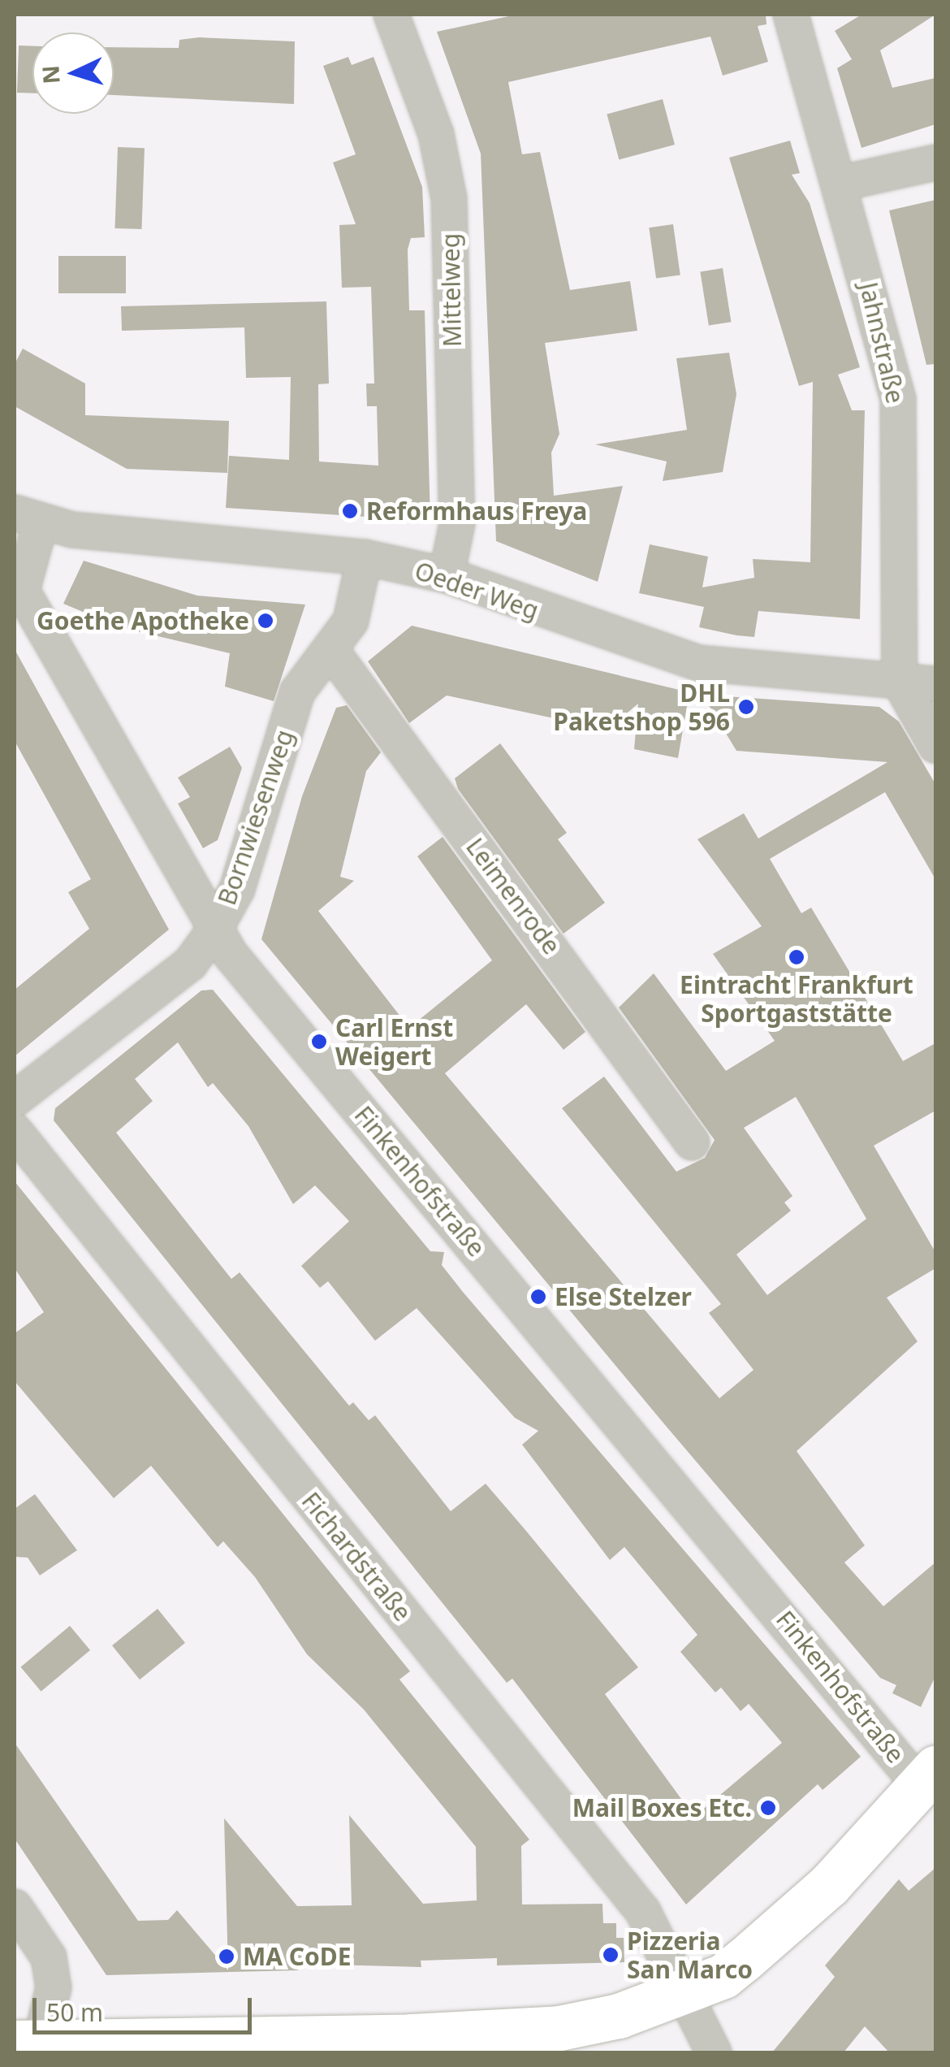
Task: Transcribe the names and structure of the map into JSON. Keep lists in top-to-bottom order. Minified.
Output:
{"streets":{"street":["Mittelweg","Jahnstraße","Oeder Weg","Bornwiesenweg","Leimenrode","Finkenhofstraße","Fichardstraße"]},"crossings":[["Mittelweg","Oeder Weg"],["Jahnstraße","Oeder Weg"],["Oeder Weg","Bornwiesenweg"],["Oeder Weg","Finkenhofstraße"],["Bornwiesenweg","Leimenrode"],["Bornwiesenweg","Finkenhofstraße"]],"places":["Reformhaus Freya","Goethe Apotheke","DHL Paketshop 596","Eintracht Frankfurt Sportgaststätte","Carl Ernst Weigert","Else Stelzer","Mail Boxes Etc.","Pizzeria San Marco","MA CoDE"],"scale_bar":"50 m","north":"left"}
